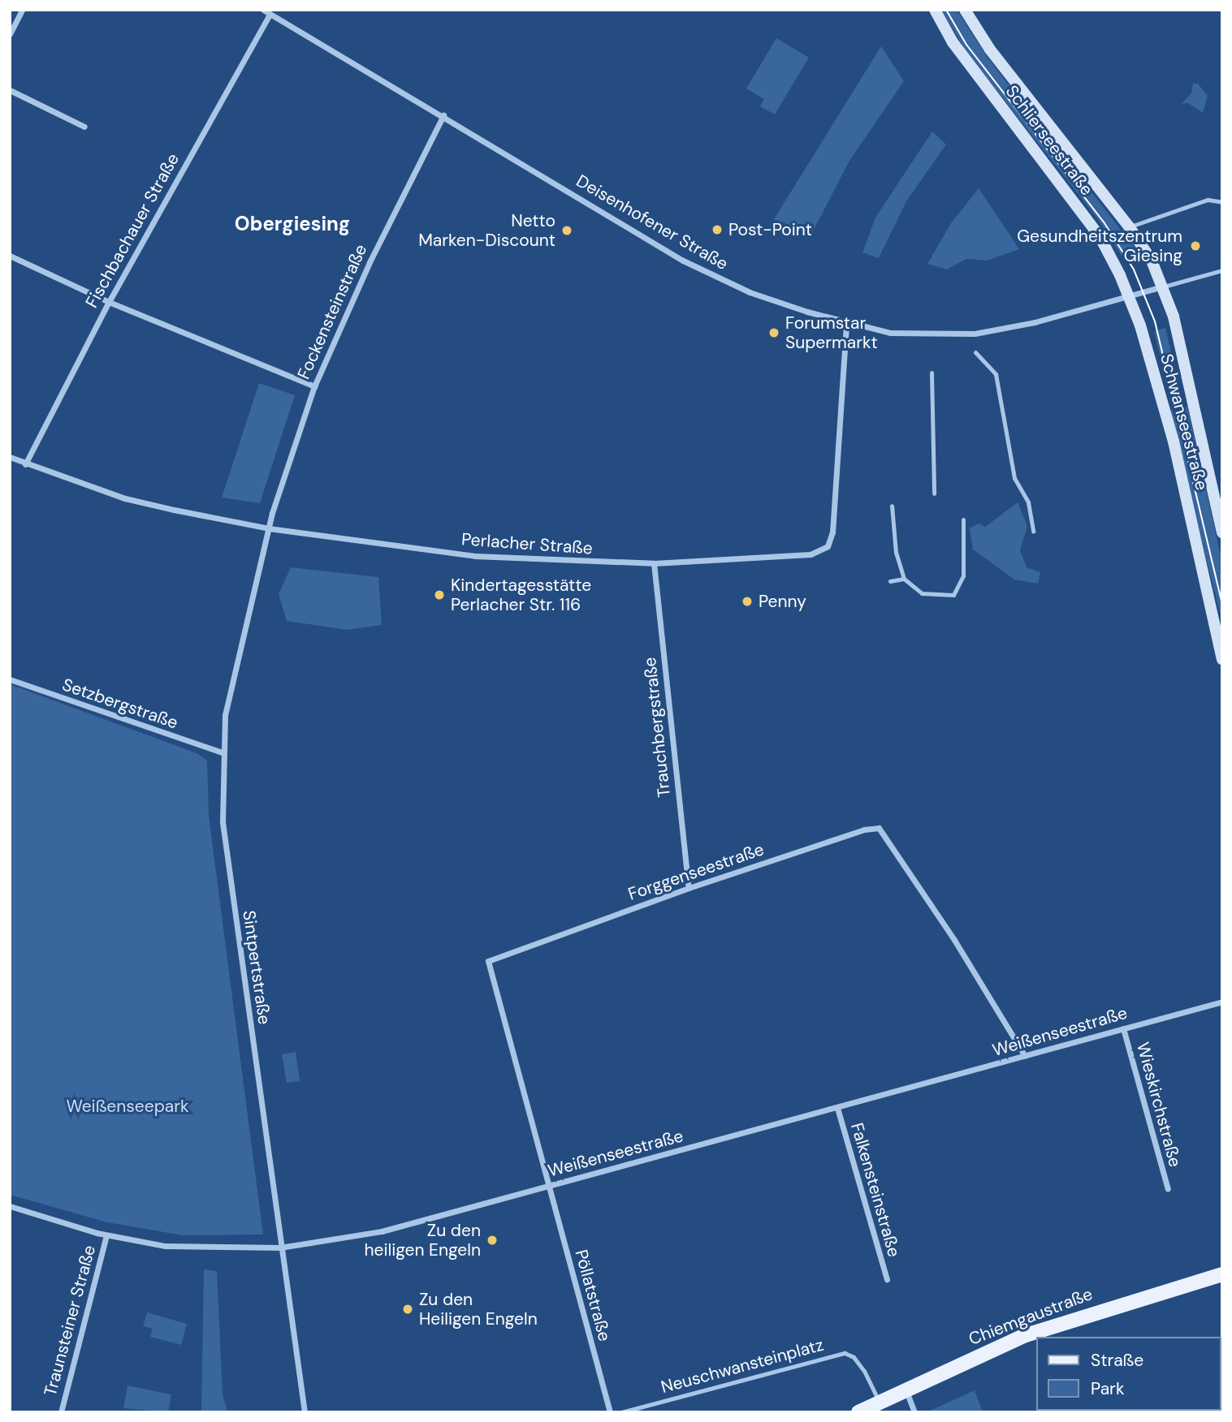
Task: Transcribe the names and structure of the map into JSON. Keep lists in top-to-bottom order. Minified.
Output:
{"streets":{"main road":["Schlierseestraße","Schwanseestraße","Chiemgaustraße"],"street":["Deisenhofener Straße","Fischbachauer Straße","Fockensteinstraße","Perlacher Straße","Setzbergstraße","Trauchbergstraße","Forggenseestraße","Sintpertstraße","Weißenseestraße","Wieskirchstraße","Falkensteinstraße","Pöllatstraße","Traunsteiner Straße"],"lane":["Neuschwansteinplatz"]},"crossings":[["Schlierseestraße","Deisenhofener Straße"],["Schlierseestraße","Schwanseestraße"],["Deisenhofener Straße","Fischbachauer Straße"],["Deisenhofener Straße","Fockensteinstraße"],["Deisenhofener Straße","Schwanseestraße"],["Deisenhofener Straße","Perlacher Straße"],["Fischbachauer Straße","Perlacher Straße"],["Fockensteinstraße","Perlacher Straße"],["Fockensteinstraße","Sintpertstraße"],["Perlacher Straße","Trauchbergstraße"],["Perlacher Straße","Sintpertstraße"],["Setzbergstraße","Sintpertstraße"],["Trauchbergstraße","Forggenseestraße"],["Forggenseestraße","Weißenseestraße"],["Forggenseestraße","Pöllatstraße"],["Sintpertstraße","Weißenseestraße"],["Weißenseestraße","Wieskirchstraße"],["Weißenseestraße","Falkensteinstraße"],["Weißenseestraße","Pöllatstraße"],["Weißenseestraße","Traunsteiner Straße"],["Chiemgaustraße","Neuschwansteinplatz"]],"districts":["Obergiesing"],"parks":["Weißenseepark"],"places":["Post-Point","Netto Marken-Discount","Gesundheitszentrum Giesing","Forumstar Supermarkt","Kindertagesstätte Perlacher Str. 116","Penny","Zu den heiligen Engeln","Zu den Heiligen Engeln"],"legend":["Straße","Park"]}
